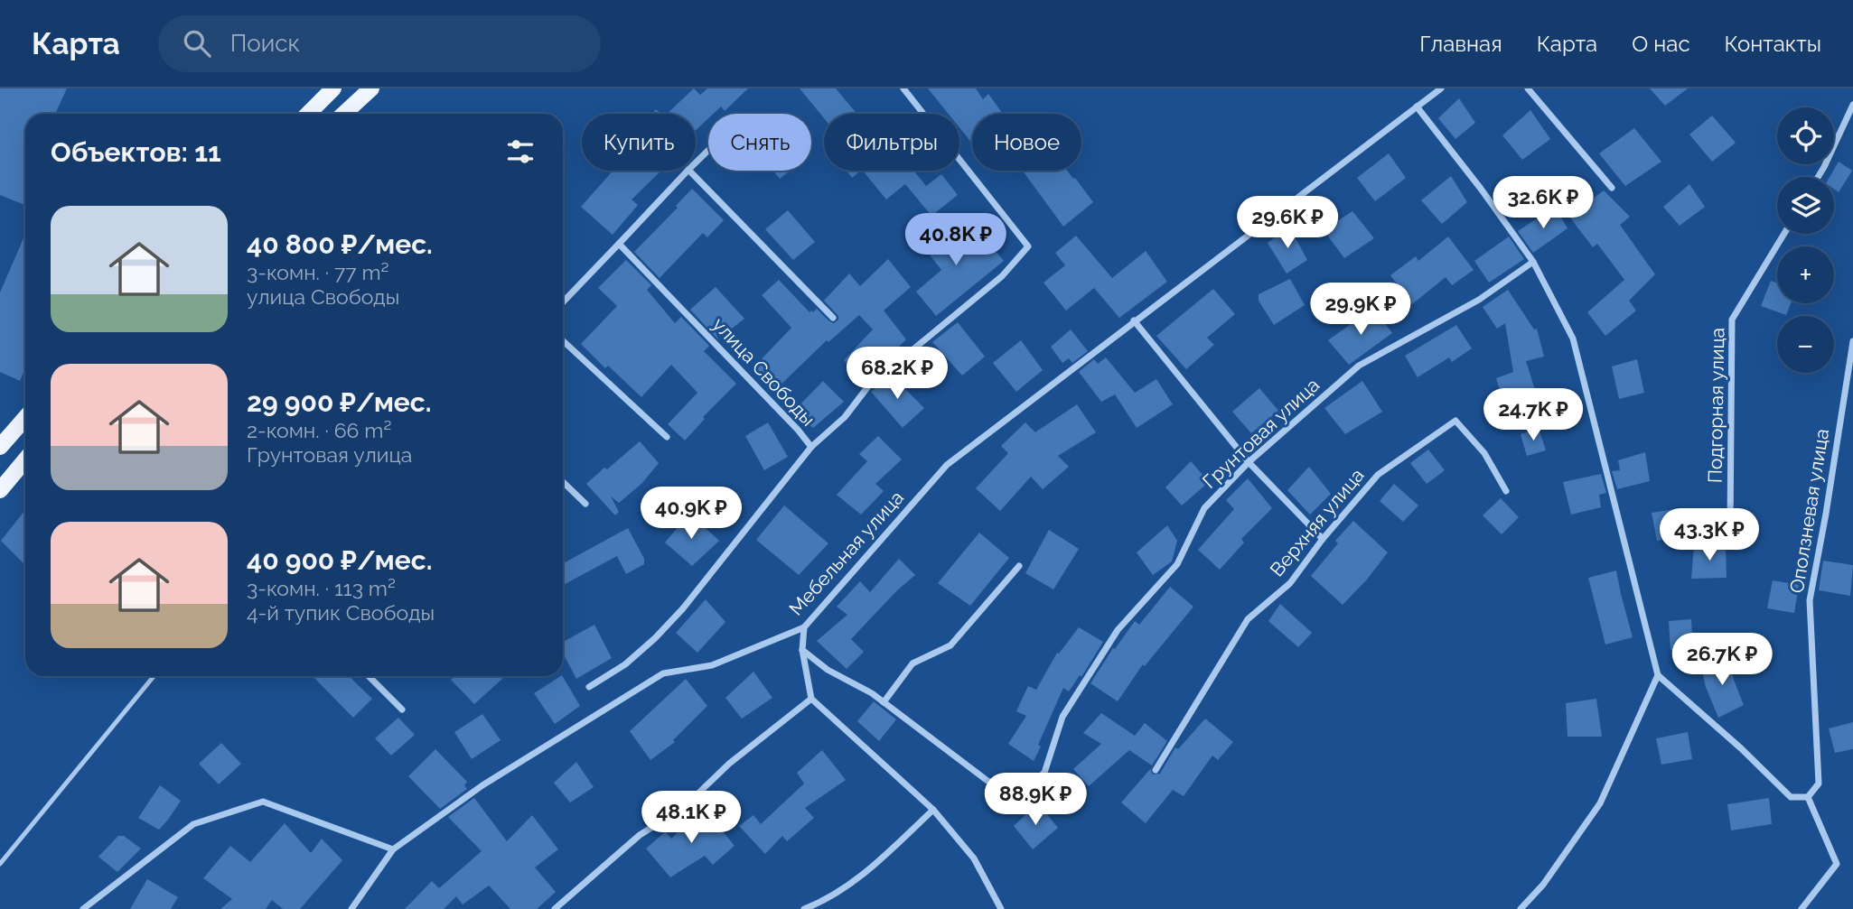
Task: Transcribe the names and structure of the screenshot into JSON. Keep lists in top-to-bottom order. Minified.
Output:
{"streets":{"street":["улица Свободы","Подгорная улица","Грунтовая улица","Оползневая улица","Верхняя улица","Мебельная улица"]},"page":{"header":"Карта","search":"Поиск","nav":["Главная","Карта","О нас","Контакты"],"map_buttons":["+","−"],"chip":["Купить","Снять","Фильтры","Новое"],"heading":"Объектов: 11","price":["32.6K ₽","29.6K ₽","40.8K ₽","29.9K ₽","68.2K ₽","24.7K ₽","40.9K ₽","43.3K ₽","26.7K ₽","88.9K ₽","48.1K ₽"],"list":[{"name":"40 800 ₽/мес.","note":"3-комн. · 77 m² · улица Свободы"},{"name":"29 900 ₽/мес.","note":"2-комн. · 66 m² · Грунтовая улица"},{"name":"40 900 ₽/мес.","note":"3-комн. · 113 m² · 4-й тупик Свободы"}]}}
